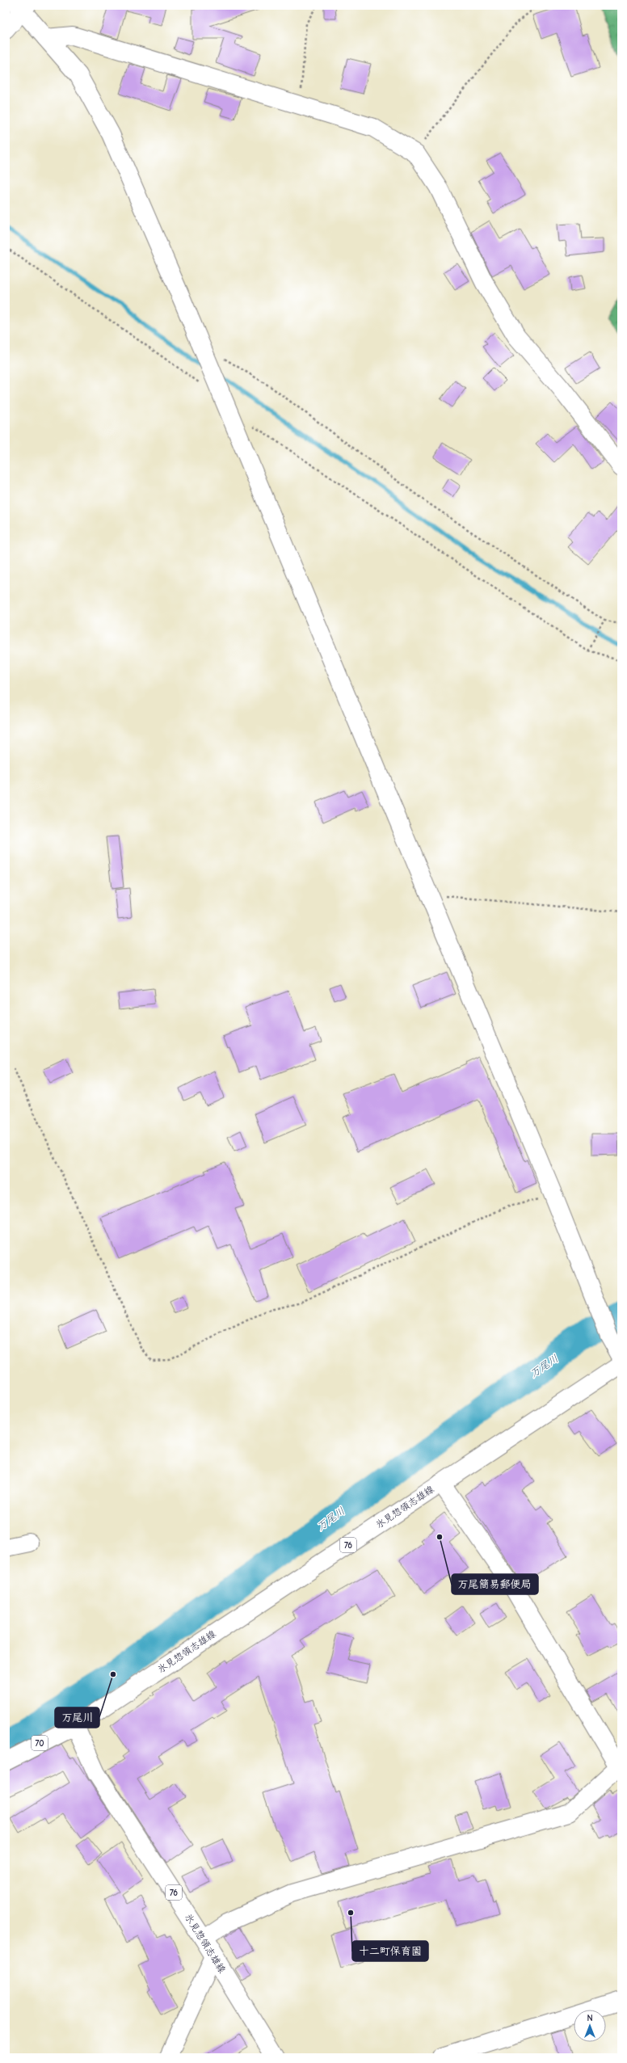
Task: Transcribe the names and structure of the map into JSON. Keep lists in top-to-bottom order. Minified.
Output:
{"streets":{"street":["氷見惣領志雄線","76","70"]},"crossings":[["氷見惣領志雄線","70"]],"water":["万尾川"],"places":["万尾簡易郵便局","万尾川","十二町保育園"],"north":"top"}
